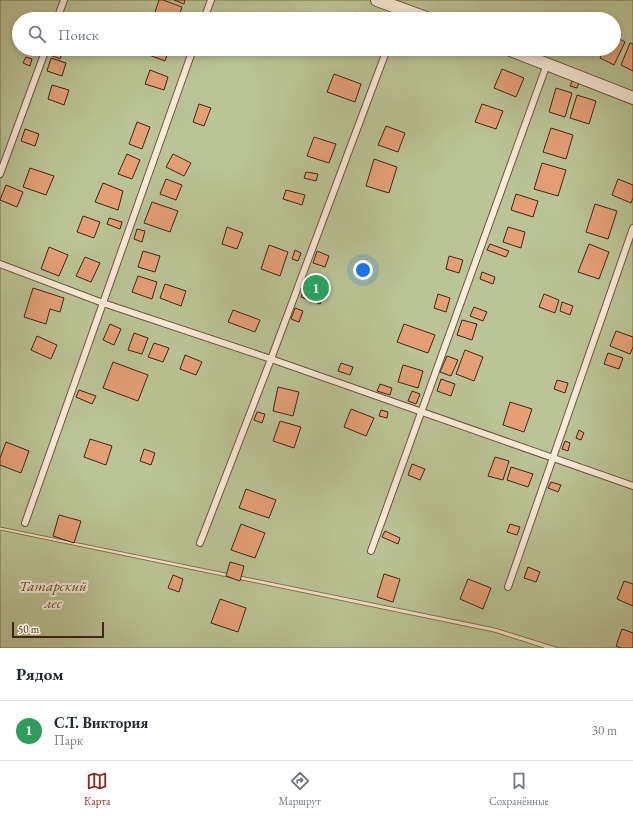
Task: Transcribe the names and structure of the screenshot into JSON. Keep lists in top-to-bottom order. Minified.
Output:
{"parks":["Татарский лес"],"scale_bar":"50 m","page":{"search":"Поиск","pins":"1","scale":"50 m","heading":"Рядом","list":[{"mark":"1","name":"С.Т. Виктория","note":"Парк","value":"30 m"}],"nav":["Карта","Маршрут","Сохранённые"]}}
